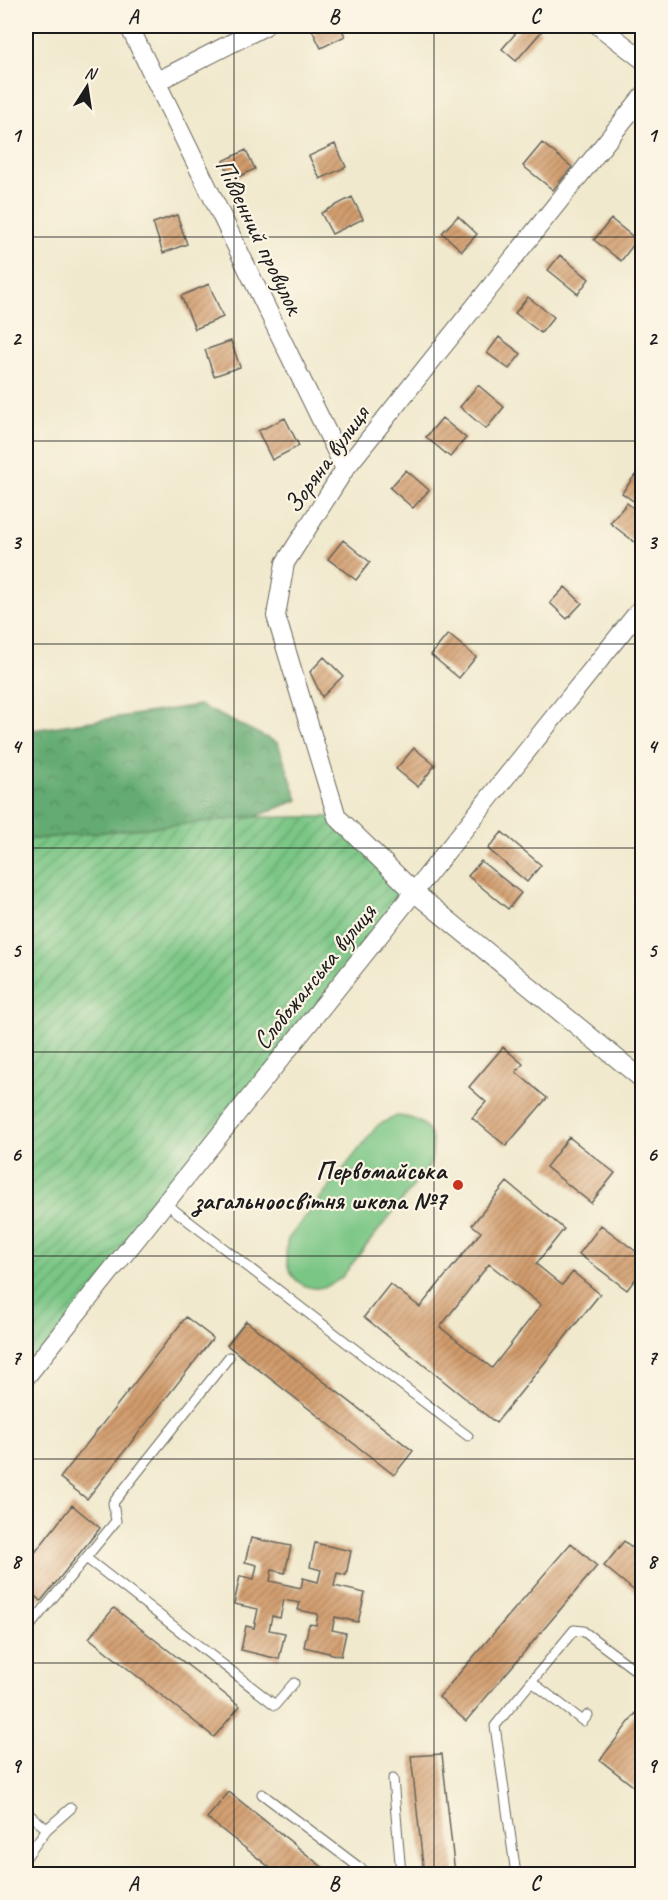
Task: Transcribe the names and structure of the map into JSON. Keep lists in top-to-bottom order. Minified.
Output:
{"streets":{"street":["Південний провулок","Зоряна вулиця","Слобожанська вулиця"]},"crossings":[["Південний провулок","Зоряна вулиця"],["Зоряна вулиця","Слобожанська вулиця"]],"places":["Первомайська загальноосвітня школа №7"],"north":"top","grid":{"columns":["A","B","C"],"rows":["1","2","3","4","5","6","7","8","9"]}}
